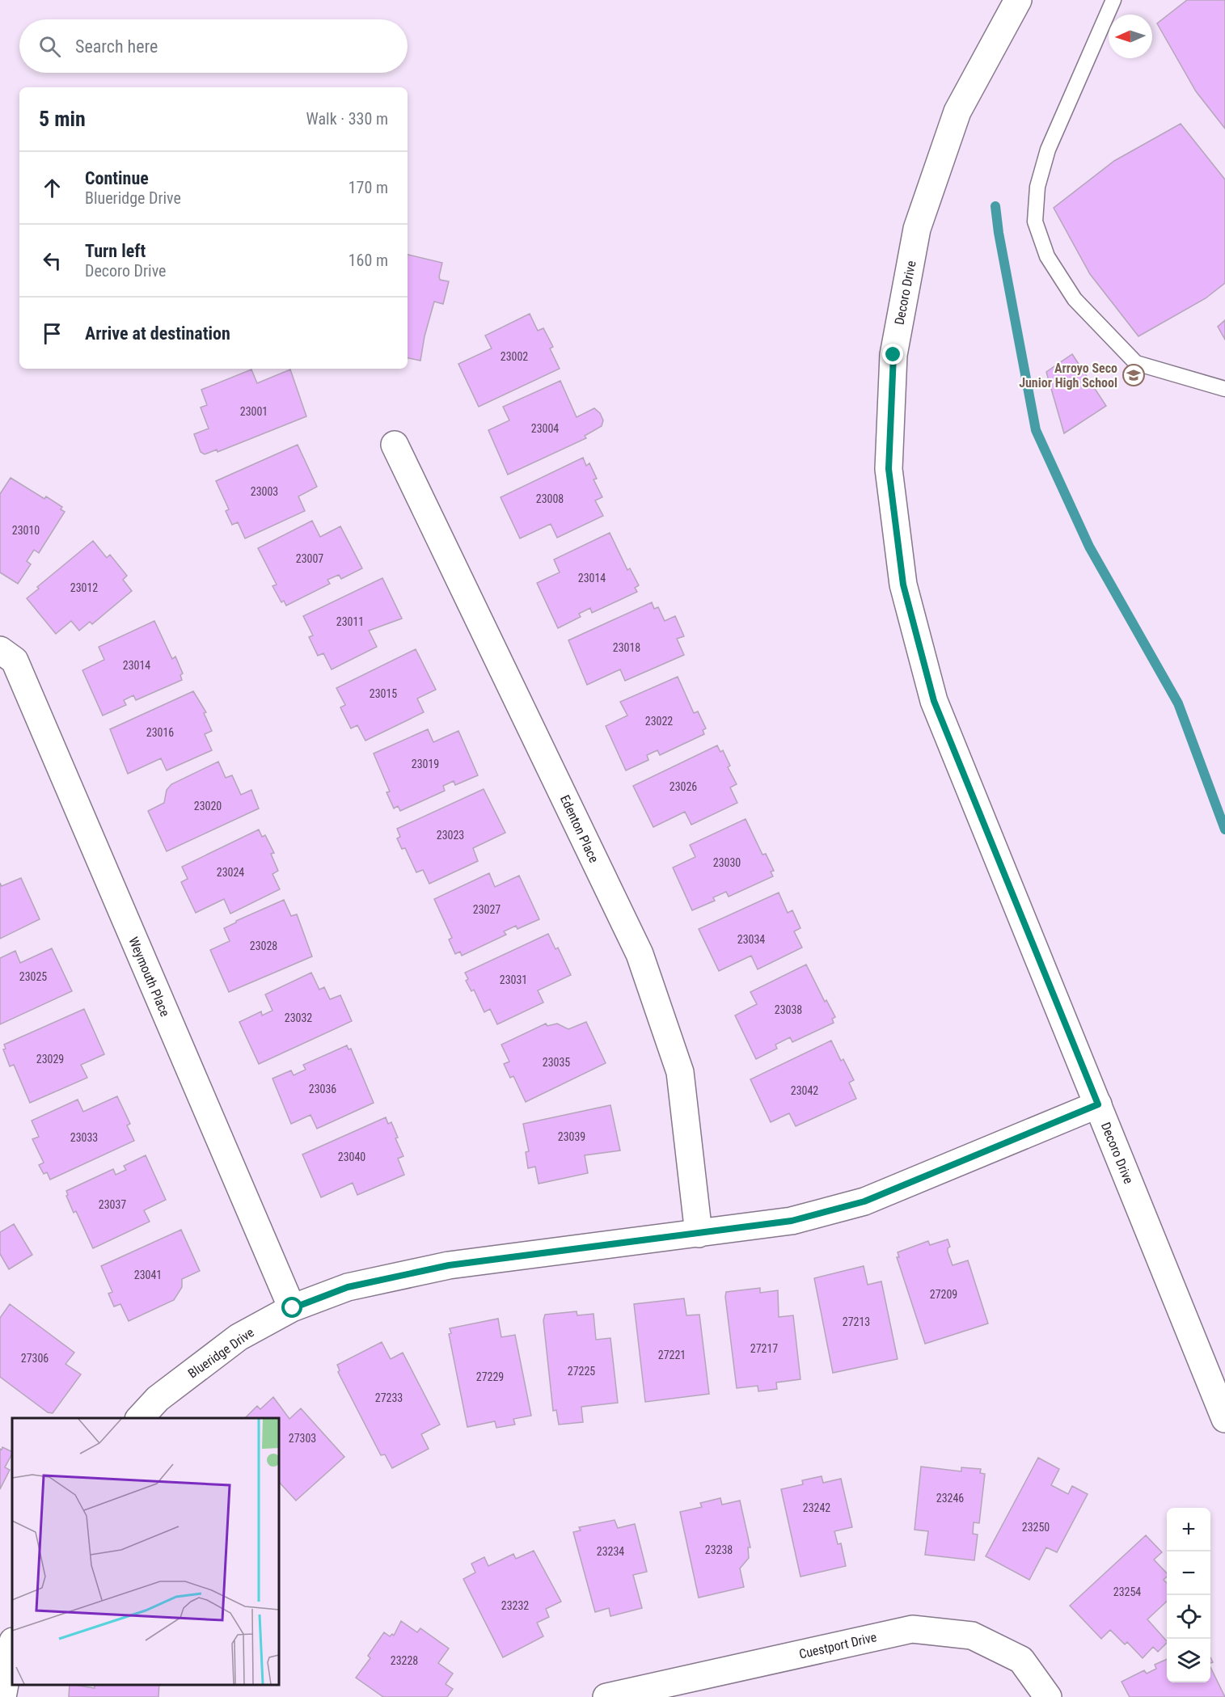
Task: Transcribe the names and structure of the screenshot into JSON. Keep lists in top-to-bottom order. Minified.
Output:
{"streets":{"street":["Decoro Drive","Edenton Place","Weymouth Place","Blueridge Drive","Cuestport Drive"]},"crossings":[["Decoro Drive","Blueridge Drive"],["Edenton Place","Blueridge Drive"],["Weymouth Place","Blueridge Drive"]],"places":{"school or university":["Arroyo Seco Junior High School"]},"house_numbers":["23002","23001","23004","23003","23008","23010","23007","23014","23012","23011","23018","23014","23015","23022","23016","23019","23026","23020","23023","23030","23024","23027","23034","23028","23025","23031","23038","23032","23029","23035","23036","23042","23039","23033","23040","23037","23041","27209","27213","27217","27221","27306","27225","27229","27233","27303","23246","23242","23250","23238","23234","23254","23232","23228"],"north":"left","page":{"search":"Search here","heading":["5 min","Walk · 330 m"],"list":[["Continue","Blueridge Drive","170 m"],["Turn left","Decoro Drive","160 m"],"Arrive at destination"],"map_buttons":["+","−"]}}
